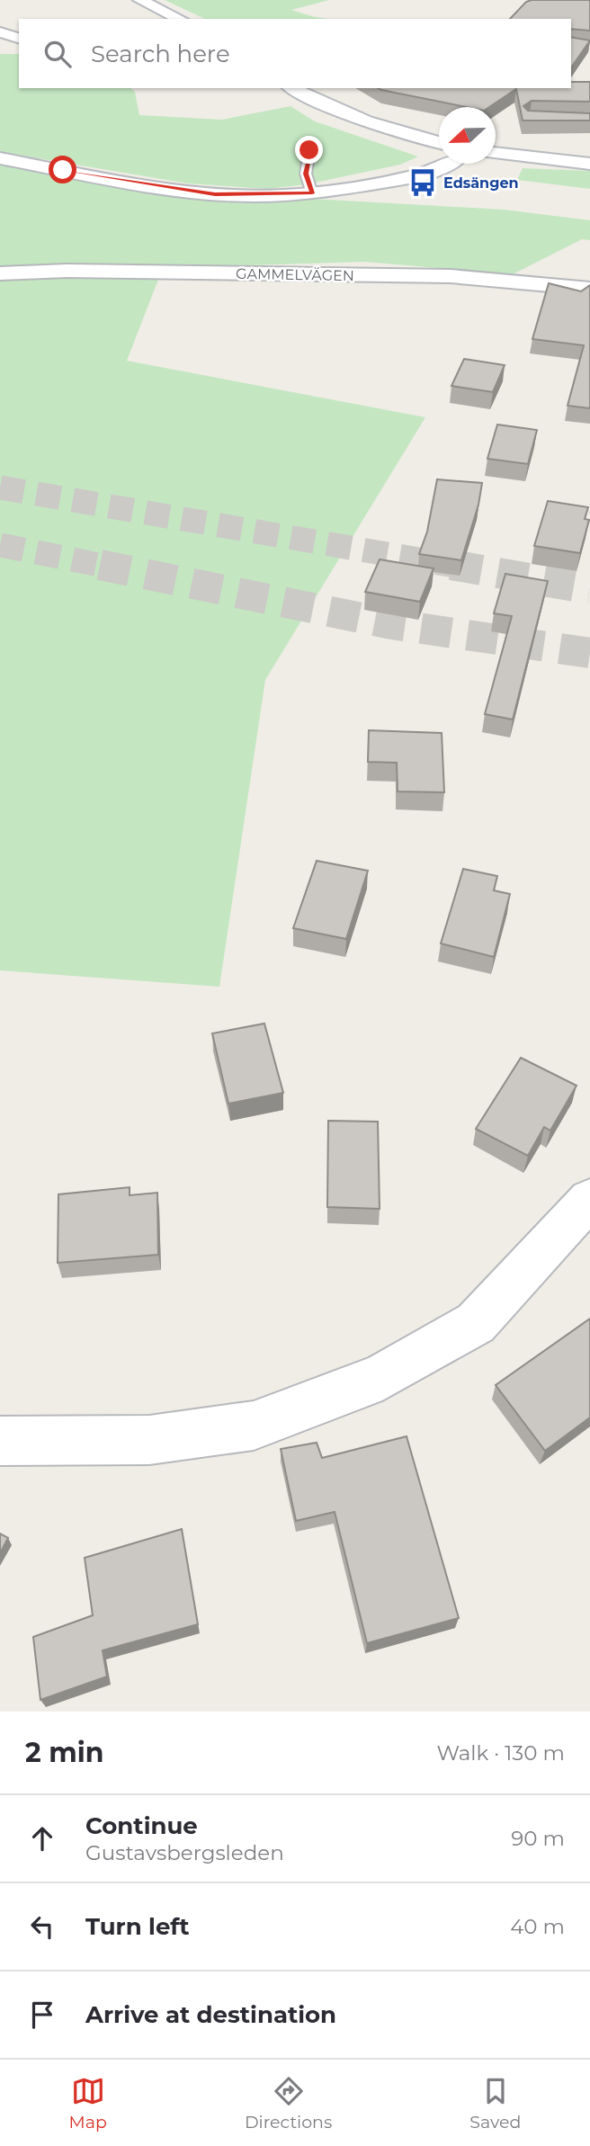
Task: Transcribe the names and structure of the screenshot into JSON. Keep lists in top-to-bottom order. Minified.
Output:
{"streets":{"street":["GAMMELVÄGEN"]},"places":{"bus stop":["Edsängen"]},"north":"left","page":{"search":"Search here","heading":["2 min","Walk · 130 m"],"list":[["Continue","Gustavsbergsleden","90 m"],["Turn left","40 m"],"Arrive at destination"],"nav":["Map","Directions","Saved"]}}
